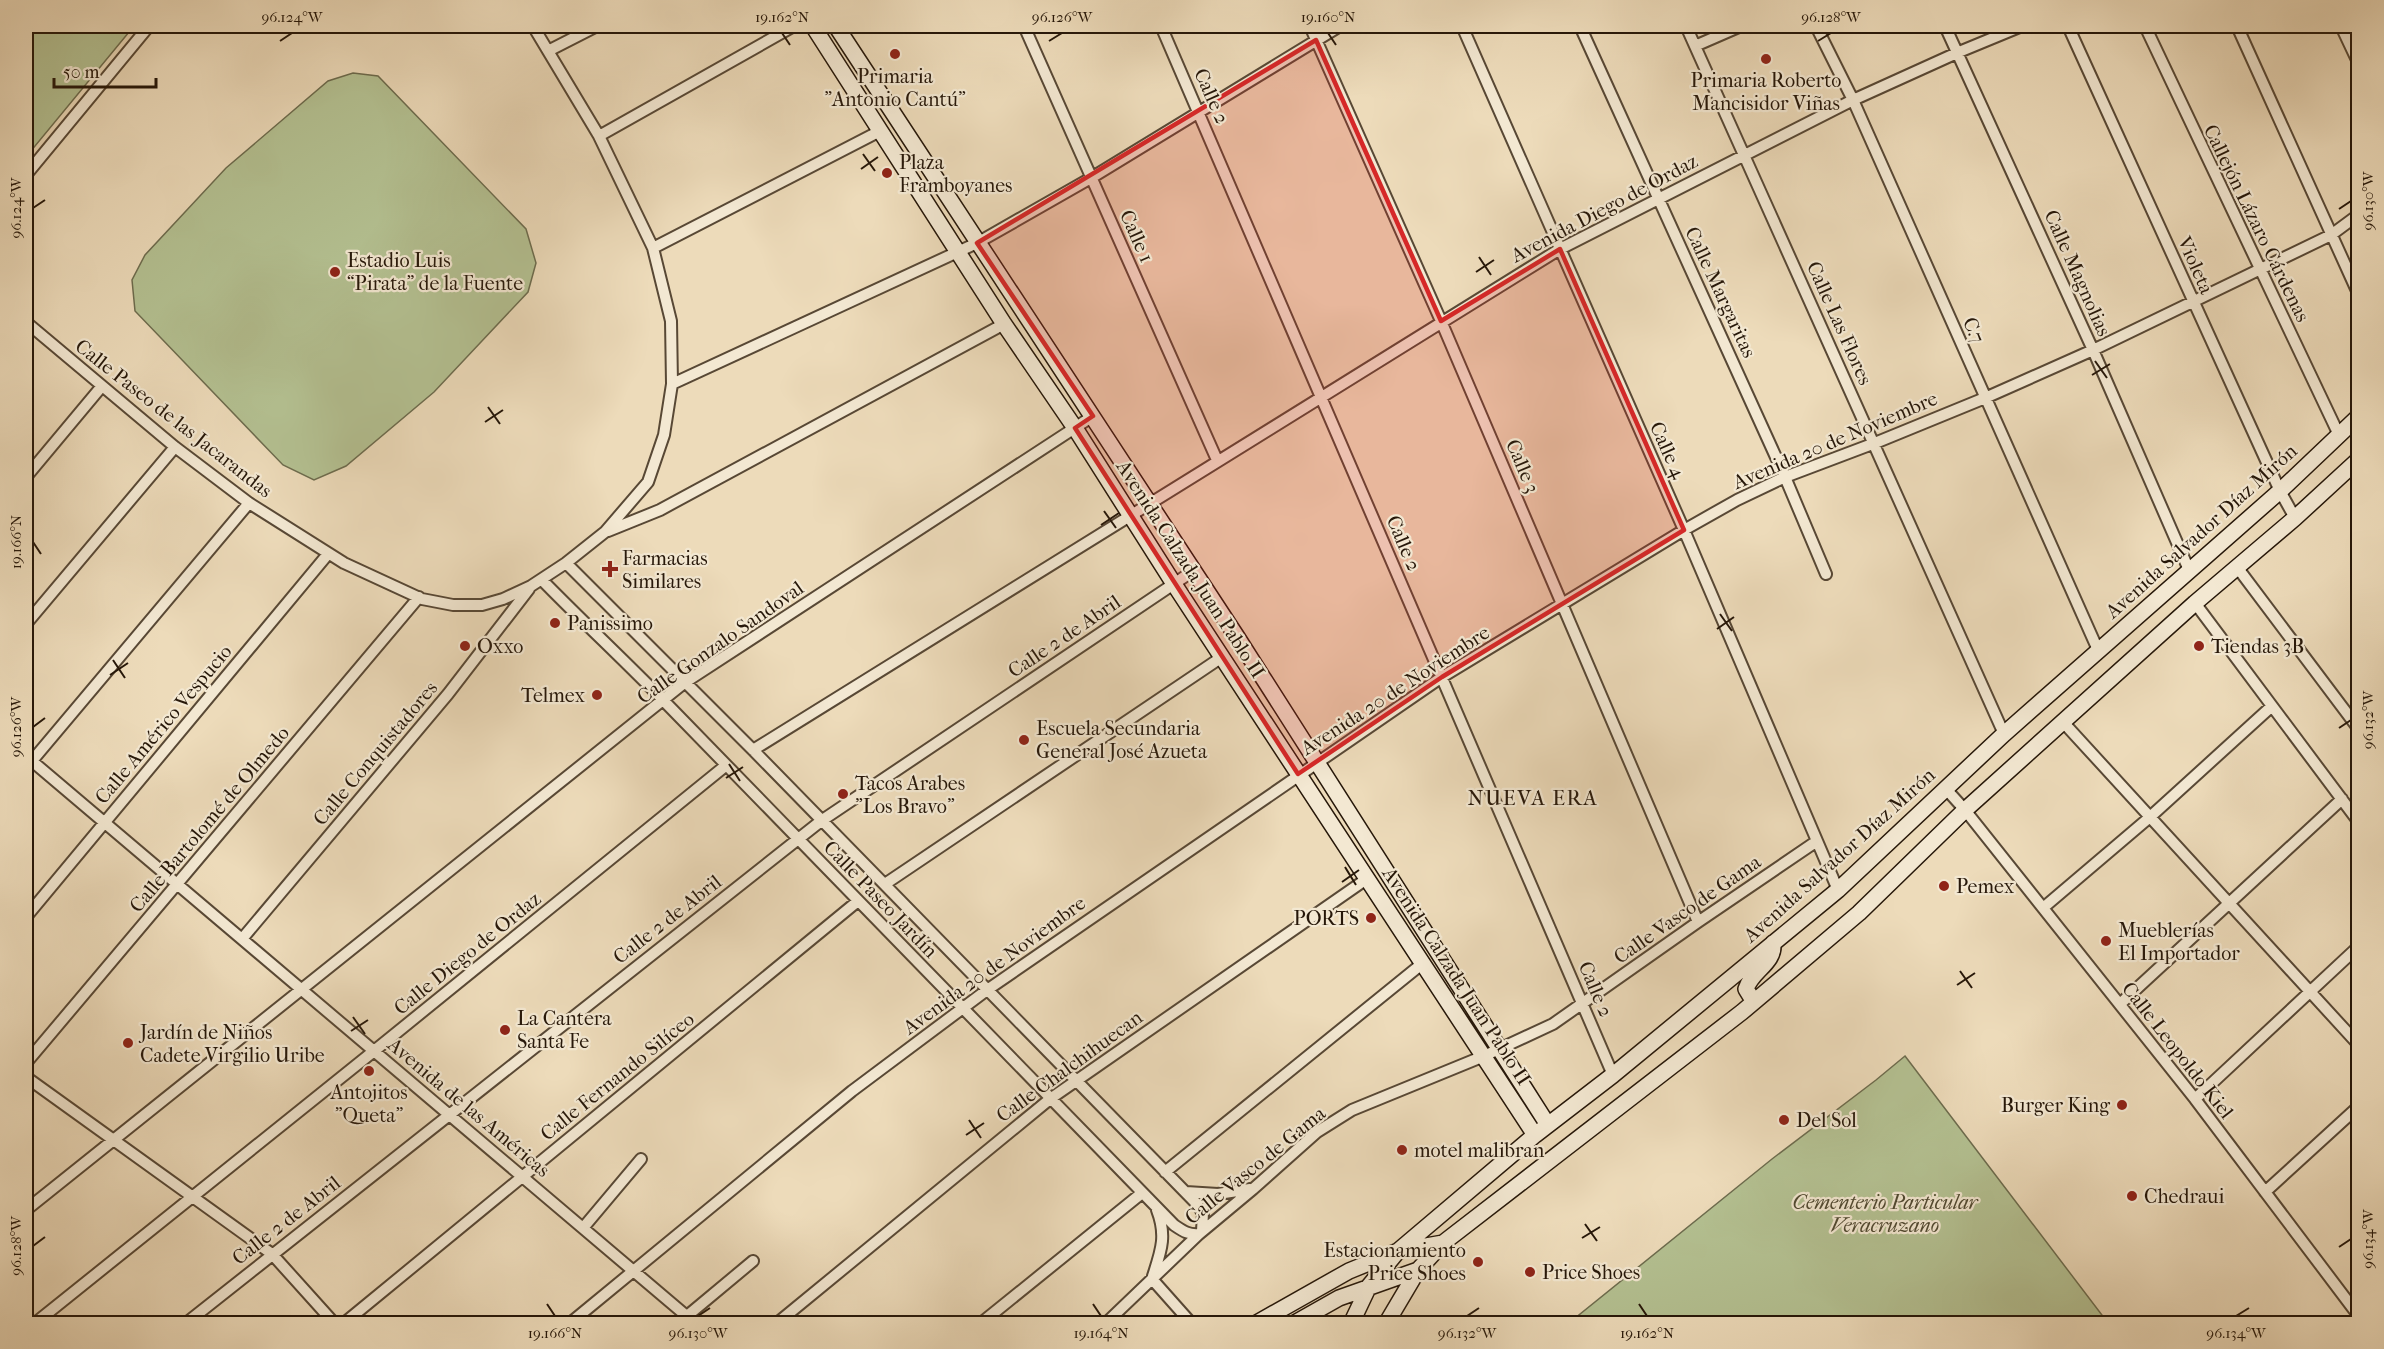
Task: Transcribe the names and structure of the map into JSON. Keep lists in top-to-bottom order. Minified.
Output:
{"streets":{"main road":["Avenida Salvador Díaz Mirón","Avenida Calzada Juan Pablo II"],"street":["Calle 2","Avenida Diego de Ordaz","Callejón Lázaro Cárdenas","Calle 1","Violeta","Calle Magnolias","Calle Margaritas","Calle Las Flores","C.7","Calle Paseo de las Jacarandas","Avenida 20 de Noviembre","Calle 4","Calle 3","Calle 2 de Abril","Calle Gonzalo Sandoval","Calle Américo Vespucio","Calle Conquistadores","Calle Bartolomé de Olmedo","Calle Paseo Jardín","Calle Vasco de Gama","Calle Diego de Ordaz","Calle Leopoldo Kiel","Calle Chalchihuecan","Calle Fernando Silíceo","Avenida de las Américas"]},"crossings":[["Calle 2","Avenida Diego de Ordaz"],["Calle 2","Avenida 20 de Noviembre"],["Calle 2","Avenida Salvador Díaz Mirón"],["Calle 2","Calle Vasco de Gama"],["Avenida Diego de Ordaz","Calle 1"],["Avenida Diego de Ordaz","Calle Magnolias"],["Avenida Diego de Ordaz","Calle Margaritas"],["Avenida Diego de Ordaz","Calle Las Flores"],["Avenida Diego de Ordaz","C.7"],["Avenida Diego de Ordaz","Calle 4"],["Avenida Diego de Ordaz","Calle 3"],["Avenida Diego de Ordaz","Avenida Calzada Juan Pablo II"],["Callejón Lázaro Cárdenas","Avenida 20 de Noviembre"],["Callejón Lázaro Cárdenas","Avenida Salvador Díaz Mirón"],["Violeta","Avenida 20 de Noviembre"],["Violeta","Avenida Salvador Díaz Mirón"],["Calle Magnolias","Avenida 20 de Noviembre"],["Calle Magnolias","Avenida Salvador Díaz Mirón"],["Calle Margaritas","Avenida 20 de Noviembre"],["Calle Las Flores","Avenida 20 de Noviembre"],["Calle Las Flores","Avenida Salvador Díaz Mirón"],["C.7","Avenida 20 de Noviembre"],["C.7","Avenida Salvador Díaz Mirón"],["Calle Paseo de las Jacarandas","Calle Américo Vespucio"],["Calle Paseo de las Jacarandas","Calle Conquistadores"],["Calle Paseo de las Jacarandas","Calle Bartolomé de Olmedo"],["Calle Paseo de las Jacarandas","Calle Paseo Jardín"],["Avenida 20 de Noviembre","Calle 4"],["Avenida 20 de Noviembre","Calle 3"],["Avenida 20 de Noviembre","Avenida Calzada Juan Pablo II"],["Avenida 20 de Noviembre","Calle Paseo Jardín"],["Avenida 20 de Noviembre","Avenida de las Américas"],["Calle 4","Avenida Salvador Díaz Mirón"],["Calle 4","Calle Vasco de Gama"],["Calle 3","Calle Vasco de Gama"],["Avenida Salvador Díaz Mirón","Avenida Calzada Juan Pablo II"],["Avenida Salvador Díaz Mirón","Calle Leopoldo Kiel"],["Avenida Calzada Juan Pablo II","Calle 2 de Abril"],["Avenida Calzada Juan Pablo II","Calle Gonzalo Sandoval"],["Avenida Calzada Juan Pablo II","Calle Vasco de Gama"],["Avenida Calzada Juan Pablo II","Calle Chalchihuecan"],["Calle 2 de Abril","Calle Paseo Jardín"],["Calle 2 de Abril","Avenida de las Américas"],["Calle Gonzalo Sandoval","Calle Paseo Jardín"],["Calle Gonzalo Sandoval","Avenida de las Américas"],["Calle Américo Vespucio","Avenida de las Américas"],["Calle Conquistadores","Avenida de las Américas"],["Calle Bartolomé de Olmedo","Avenida de las Américas"],["Calle Paseo Jardín","Calle Vasco de Gama"],["Calle Paseo Jardín","Calle Diego de Ordaz"],["Calle Paseo Jardín","Calle Chalchihuecan"],["Calle Paseo Jardín","Calle Fernando Silíceo"],["Calle Diego de Ordaz","Avenida de las Américas"],["Calle Fernando Silíceo","Avenida de las Américas"]],"districts":["NUEVA ERA"],"parks":["Cementerio Particular Veracruzano"],"places":{"other":["Primaria \"Antonio Cantú\"","Primaria Roberto Mancisidor Viñas","Plaza Framboyanes","Estadio Luis “Pirata” de la Fuente","Panissimo","Oxxo","Tiendas 3B","Telmex","Escuela Secundaria General José Azueta","Tacos Arabes \"Los Bravo\"","Pemex","PORTS","Mueblerías El Importador","La Cantera Santa Fe","Jardín de Niños Cadete Virgilio Uribe","Antojitos \"Queta\"","Burger King","Del Sol","motel malibran","Chedraui","Estacionamiento Price Shoes","Price Shoes"],"health":["Farmacias Similares"]},"scale_bar":"50 m","coordinates":["96.124°W","19.162°N","96.126°W","19.160°N","96.128°W","96.130°W","19.166°N","96.132°W","96.134°W","19.164°N"]}
